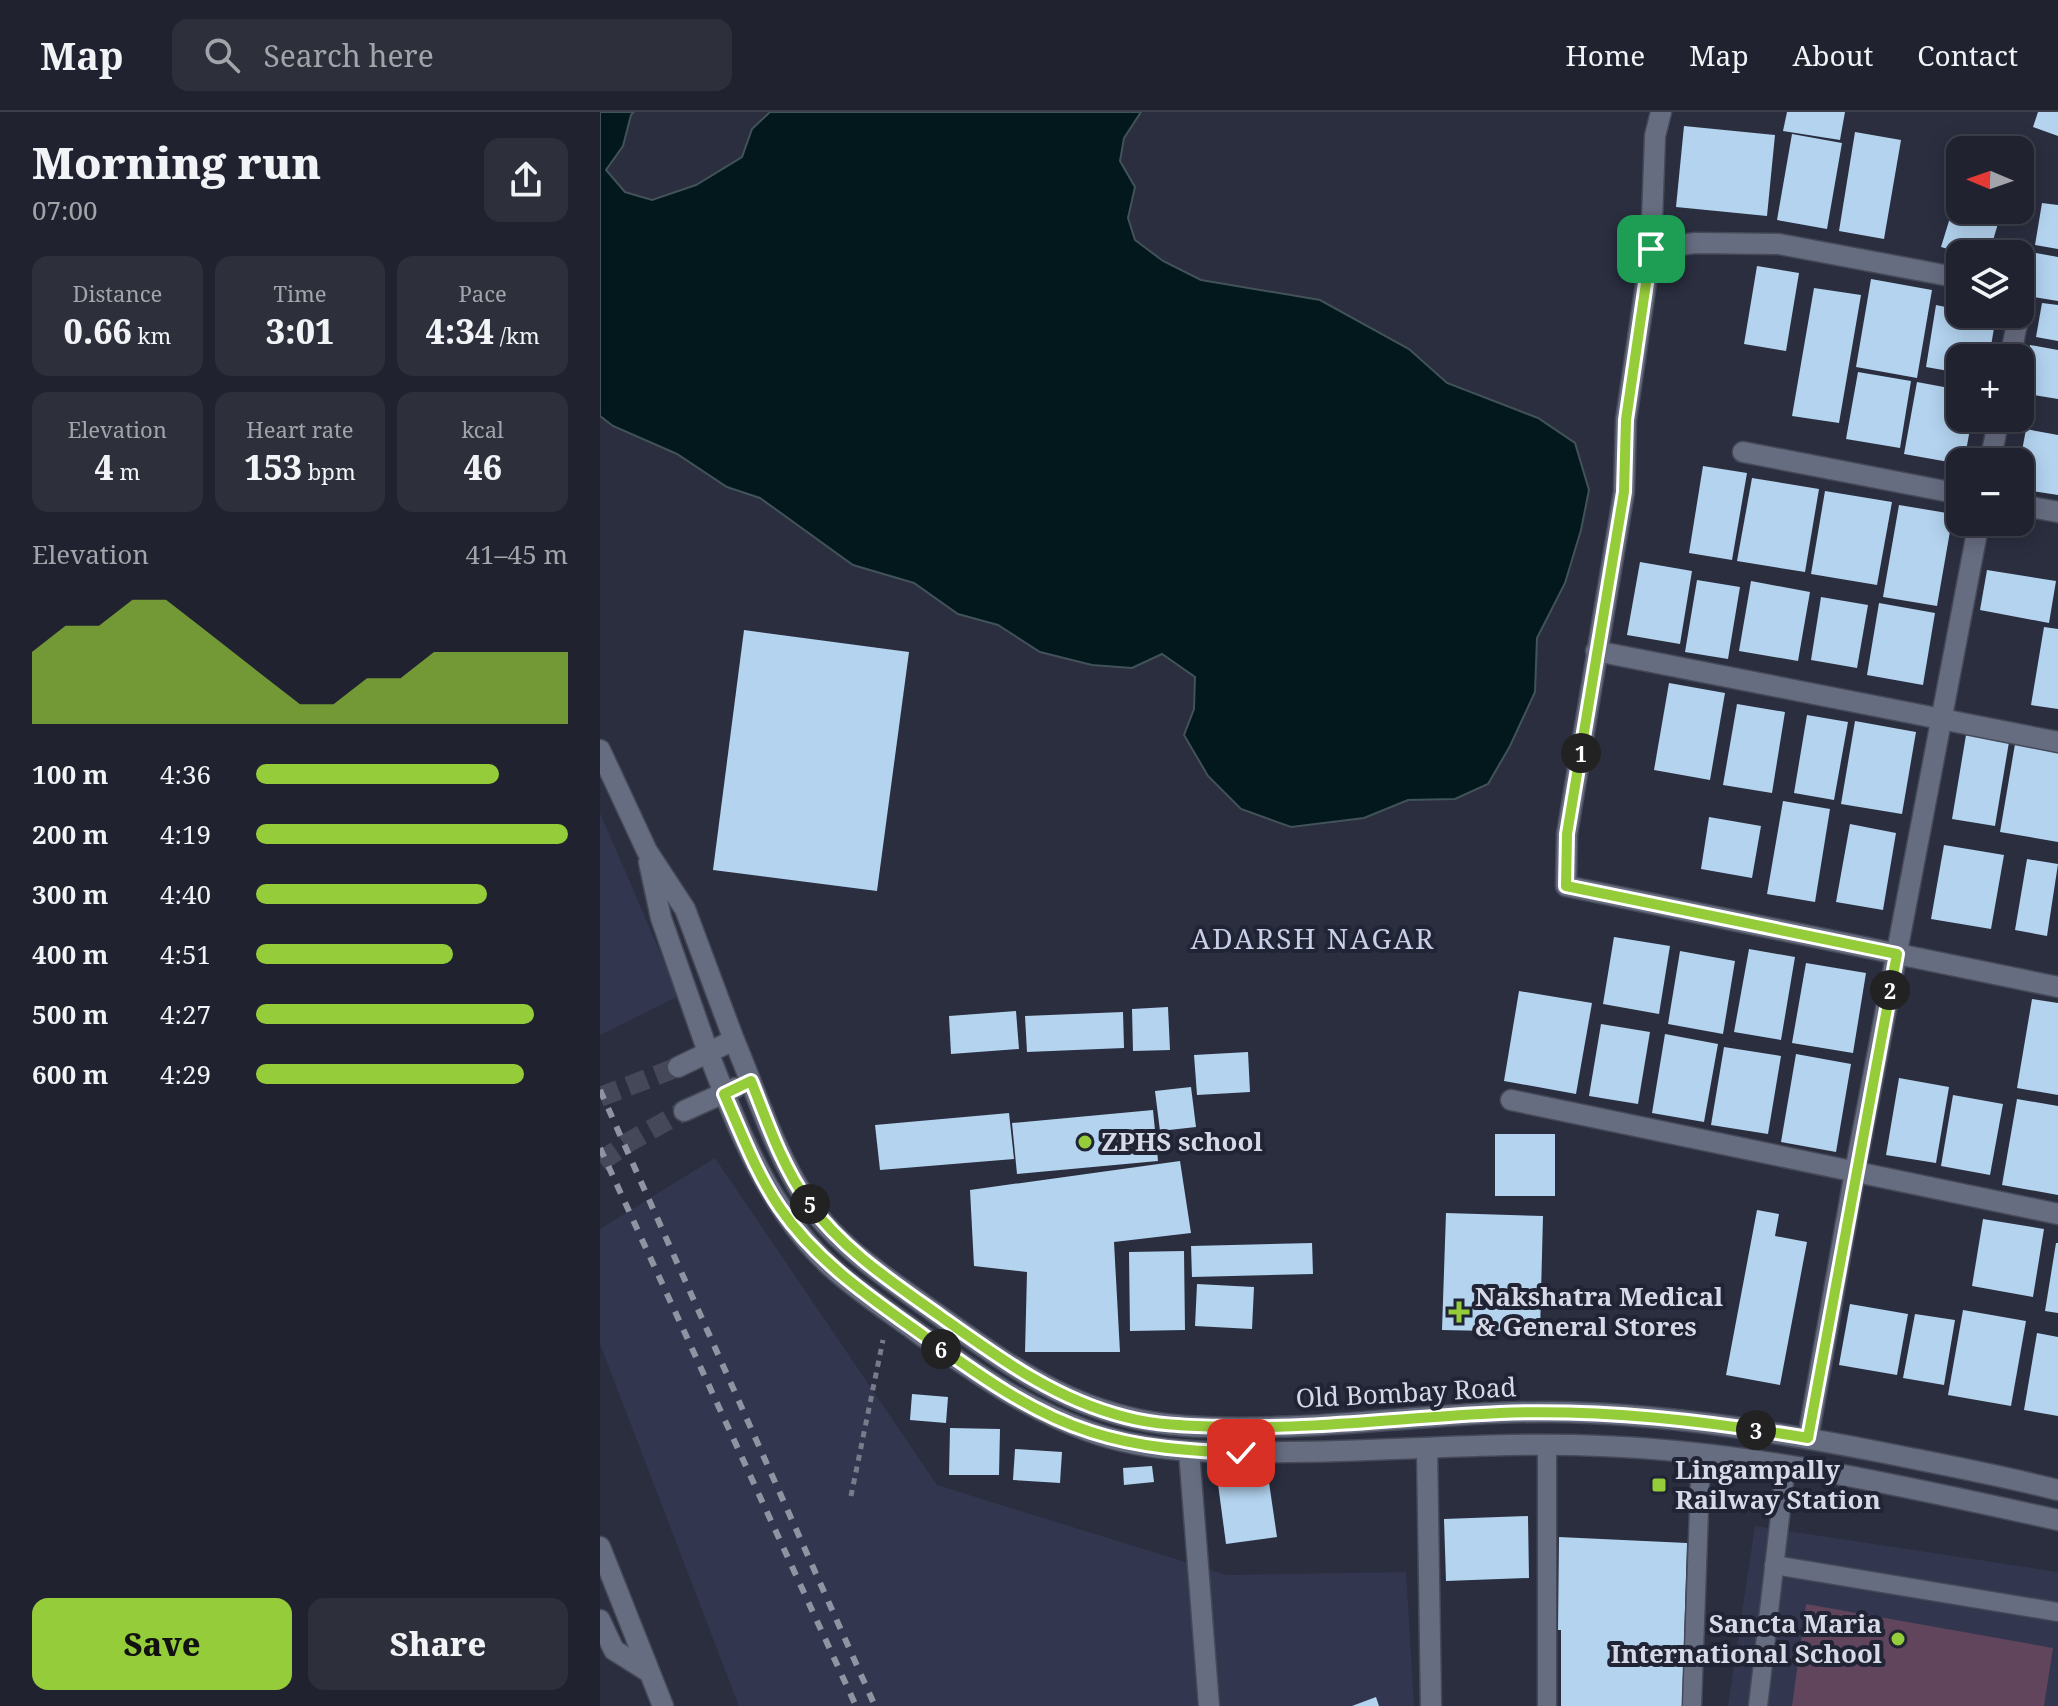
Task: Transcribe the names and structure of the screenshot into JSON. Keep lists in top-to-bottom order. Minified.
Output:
{"streets":{"street":["Old Bombay Road"]},"districts":["ADARSH NAGAR"],"places":{"other":["ZPHS school","Sancta Maria International School"],"health":["Nakshatra Medical & General Stores"],"transit":["Lingampally Railway Station"]},"north":"left","page":{"header":"Map","search":"Search here","nav":["Home","Map","About","Contact"],"heading":["Morning run","07:00"],"map_buttons":["+","−"],"stats":[["Distance","0.66 km"],["Time","3:01"],["Pace","4:34 /km"],["Elevation","4 m"],["Heart rate","153 bpm"],["kcal","46"]],"chart":["Elevation","41–45 m"],"pins":["1","2","5","6","3"],"list":[{"name":"100 m","note":"4:36"},{"name":"200 m","note":"4:19"},{"name":"300 m","note":"4:40"},{"name":"400 m","note":"4:51"},{"name":"500 m","note":"4:27"},{"name":"600 m","note":"4:29"}],"buttons":["Save","Share"]}}
